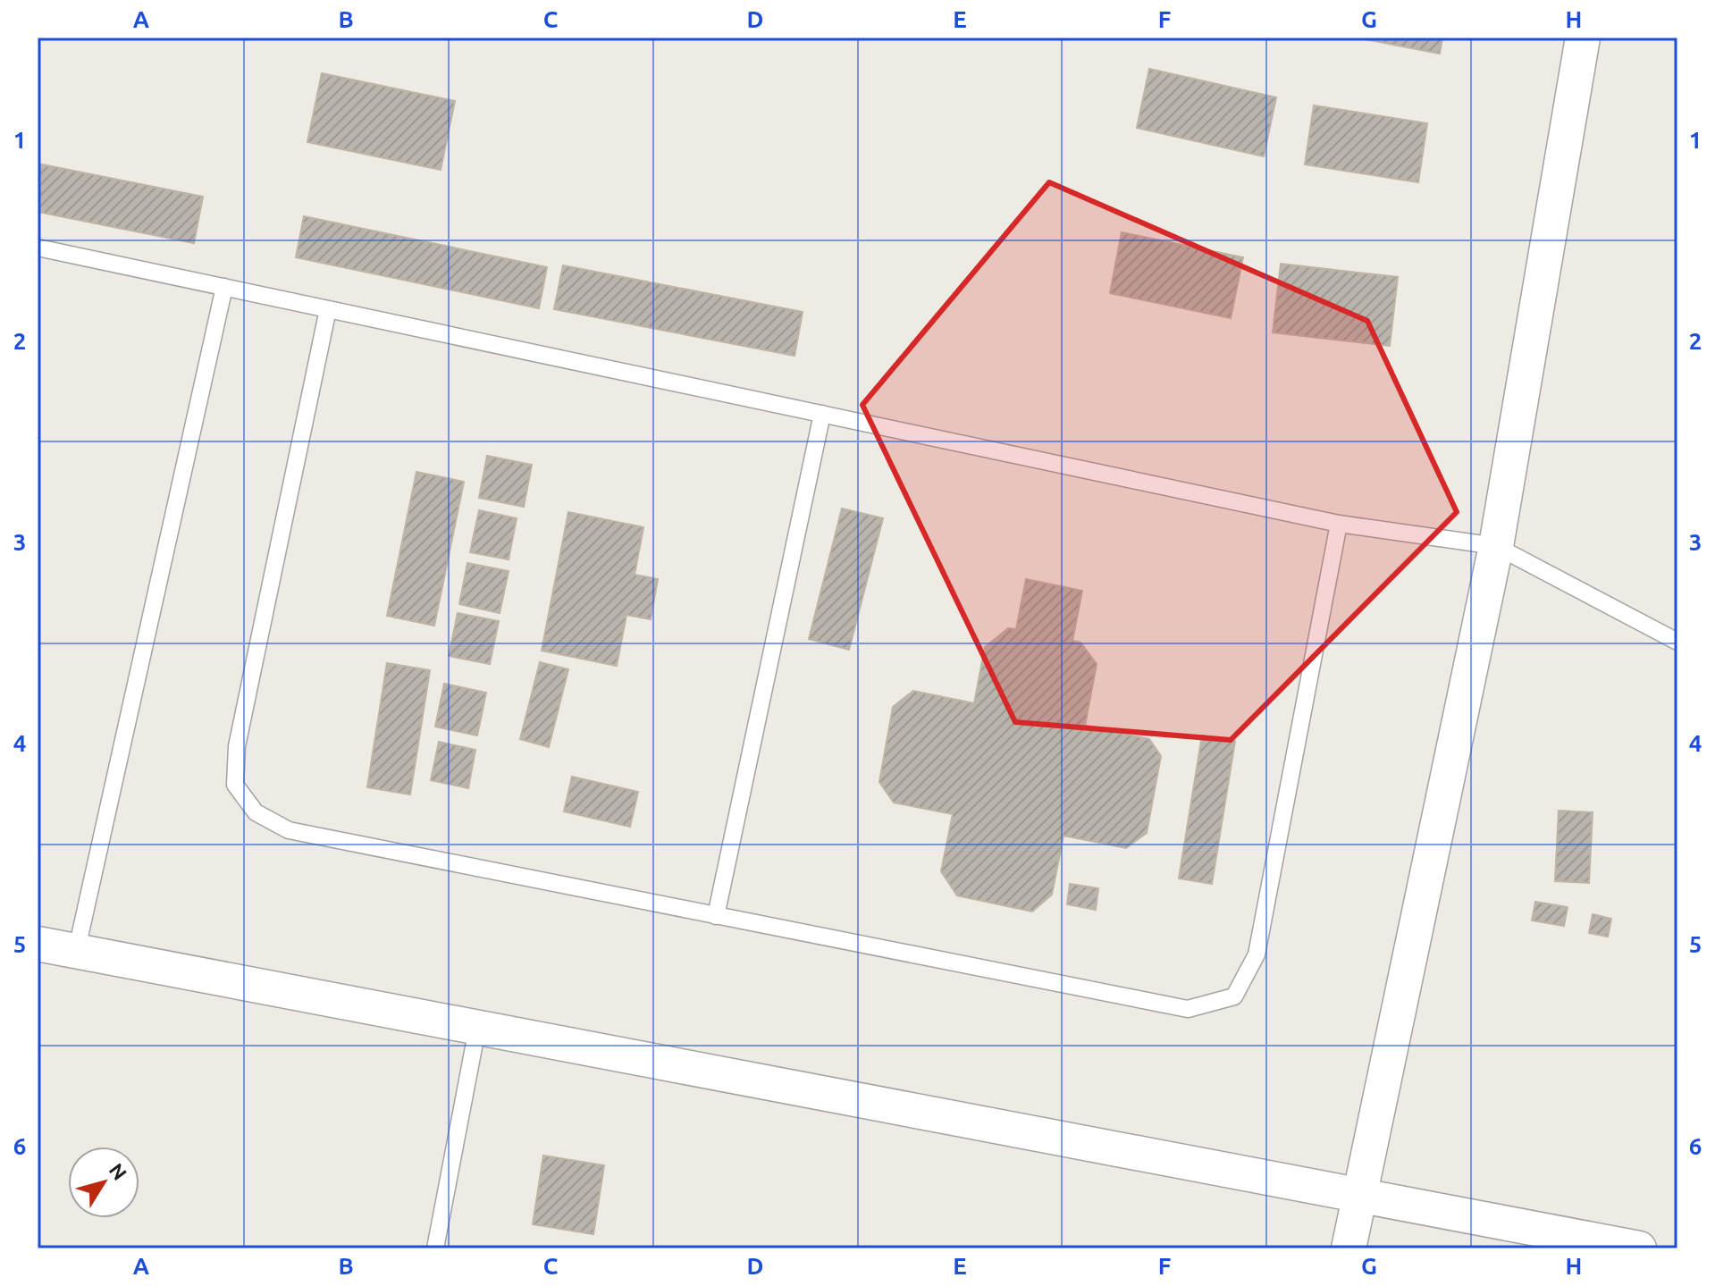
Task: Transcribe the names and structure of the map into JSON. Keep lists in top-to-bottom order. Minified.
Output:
{"north":"top right","grid":{"columns":["A","B","C","D","E","F","G","H"],"rows":["1","2","3","4","5","6"]}}
